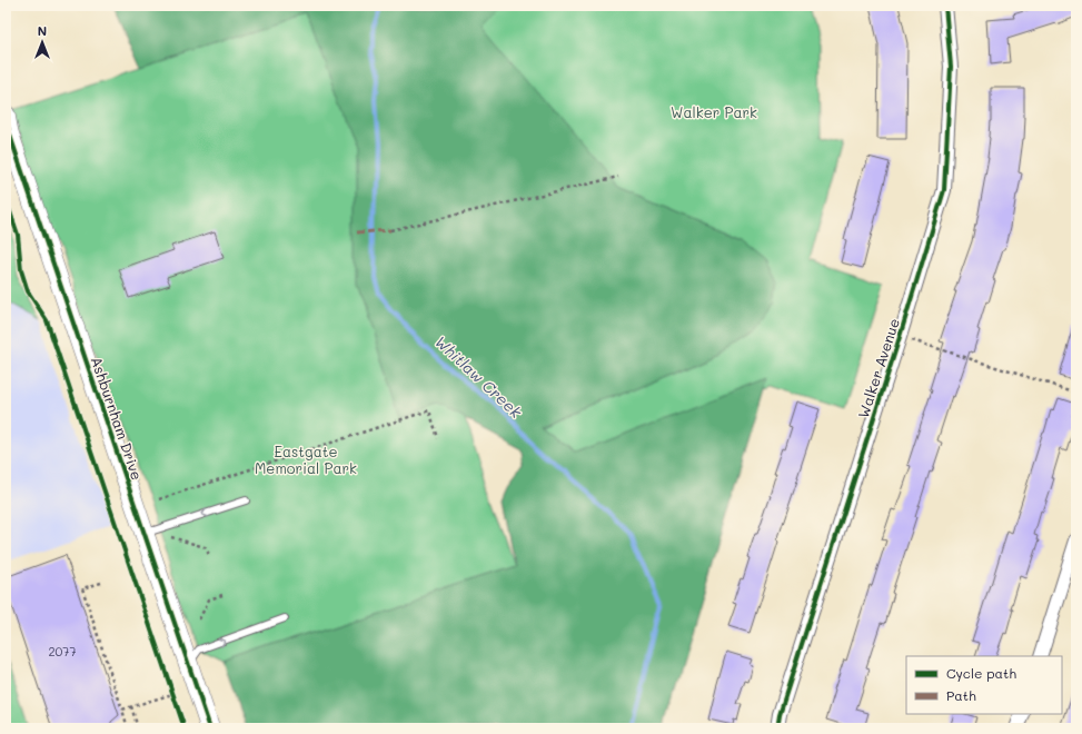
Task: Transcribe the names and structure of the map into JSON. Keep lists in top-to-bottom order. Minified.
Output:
{"streets":{"main road":["Ashburnham Drive"],"street":["Walker Avenue"]},"water":["Whitlaw Creek"],"parks":["Walker Park","Eastgate Memorial Park"],"house_numbers":["2077"],"legend":["Cycle path","Path"],"north":"top"}
